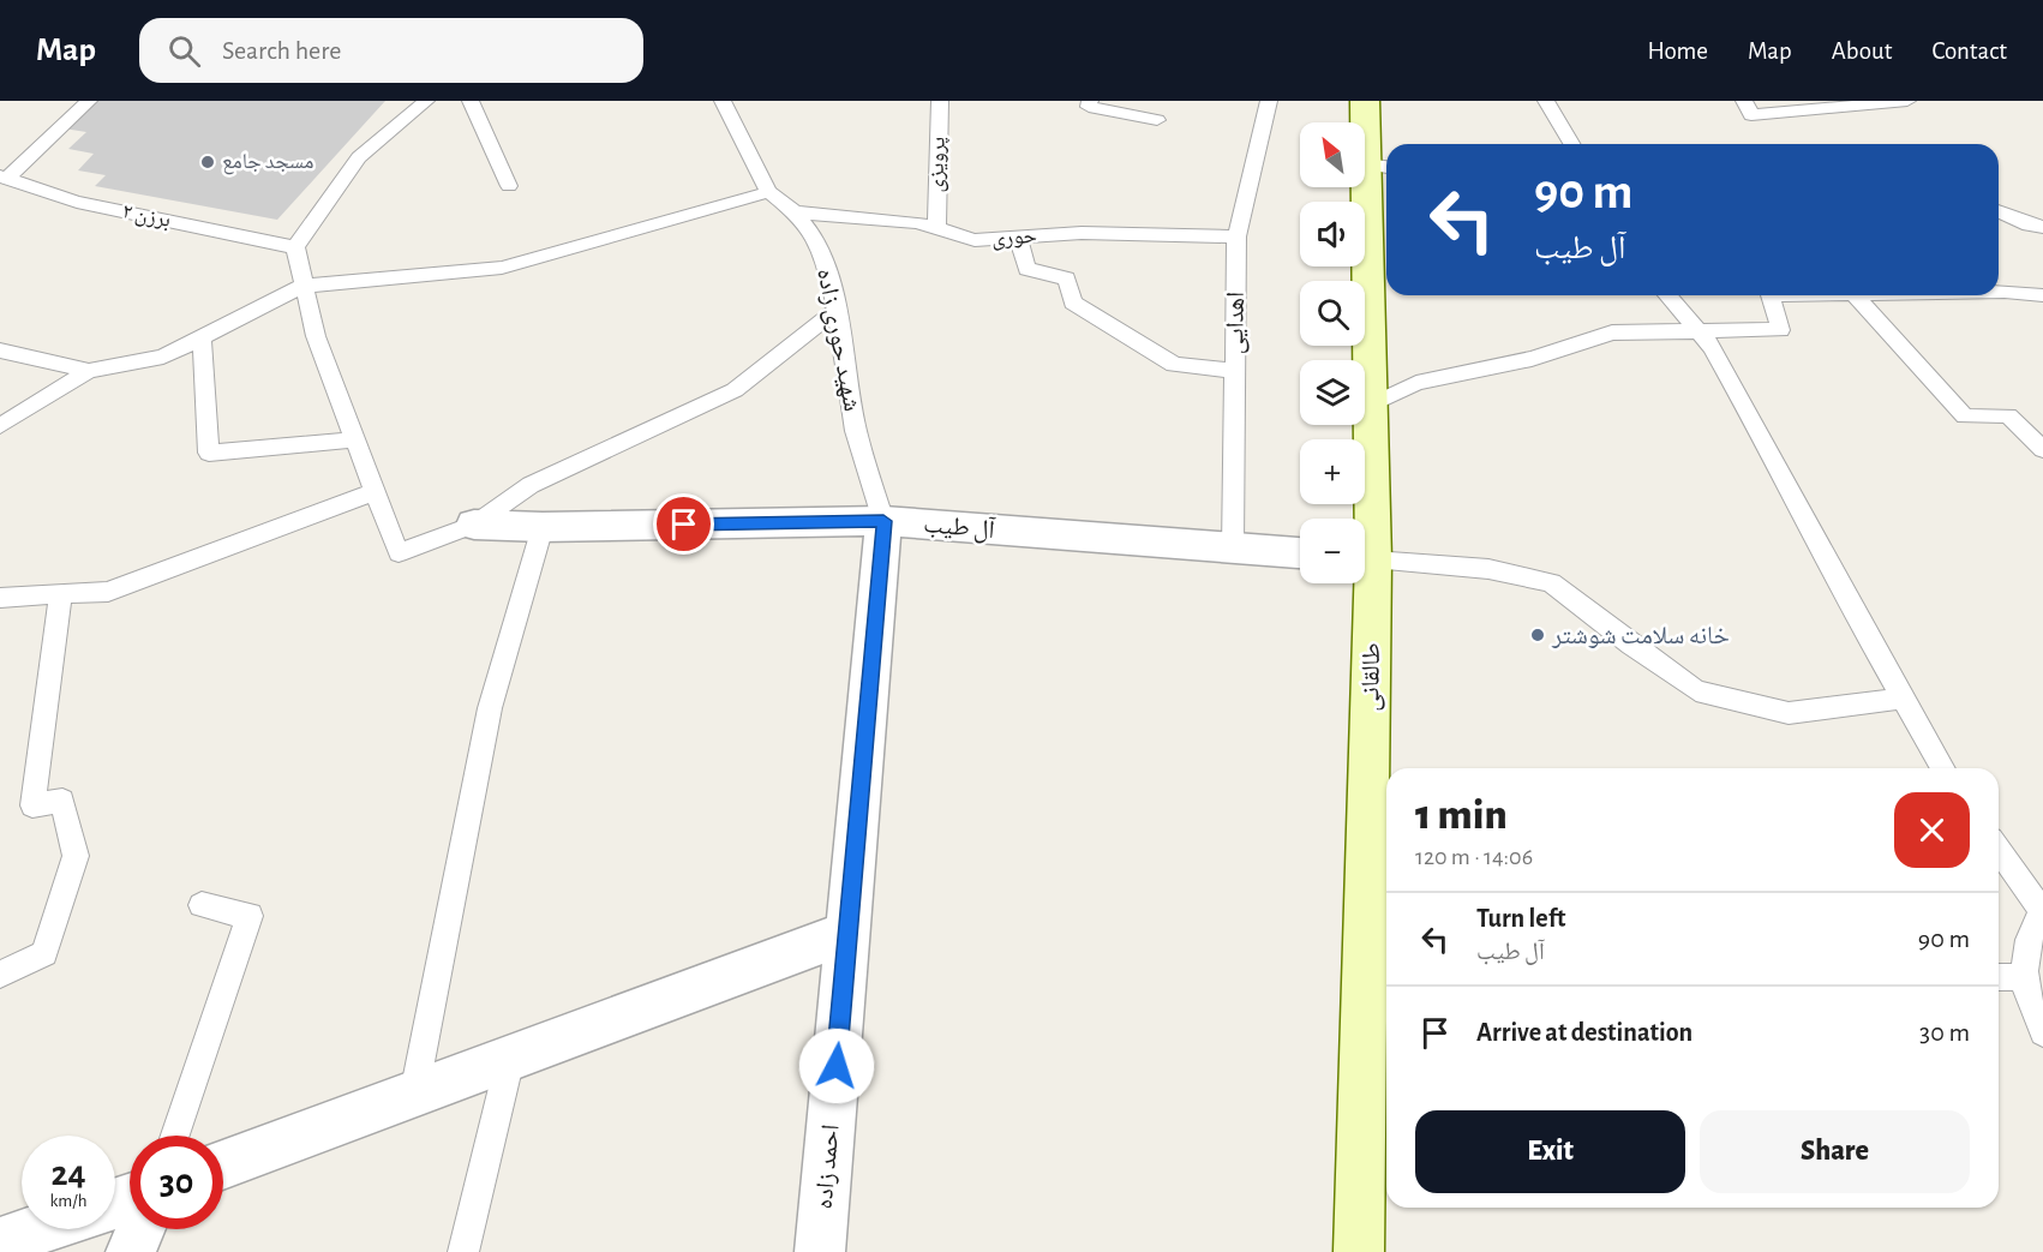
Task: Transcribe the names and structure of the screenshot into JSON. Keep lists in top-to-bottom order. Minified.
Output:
{"streets":{"main road":["طالقانی"],"street":["آل طیب","احمد زاده"],"lane":["پرویزی","برزن ۲","حوری","اهدایی","شهید حوری زاده"]},"crossings":[["پرویزی","حوری"],["حوری","اهدایی"],["حوری","شهید حوری زاده"],["اهدایی","آل طیب"],["شهید حوری زاده","آل طیب"],["شهید حوری زاده","احمد زاده"],["آل طیب","احمد زاده"]],"places":["مسجد جامع","خانه سلامت شوشتر"],"north":"top left","page":{"header":"Map","search":"Search here","nav":["Home","Map","About","Contact"],"map_buttons":["+","−"],"turn":["90 m","آل طیب"],"heading":["1 min","120 m · 14:06"],"list":[{"name":"Turn left","note":"آل طیب","value":"90 m"},{"name":"Arrive at destination","value":"30 m"}],"buttons":["Exit","Share"],"speed":"24 km/h","limit":"30"}}
